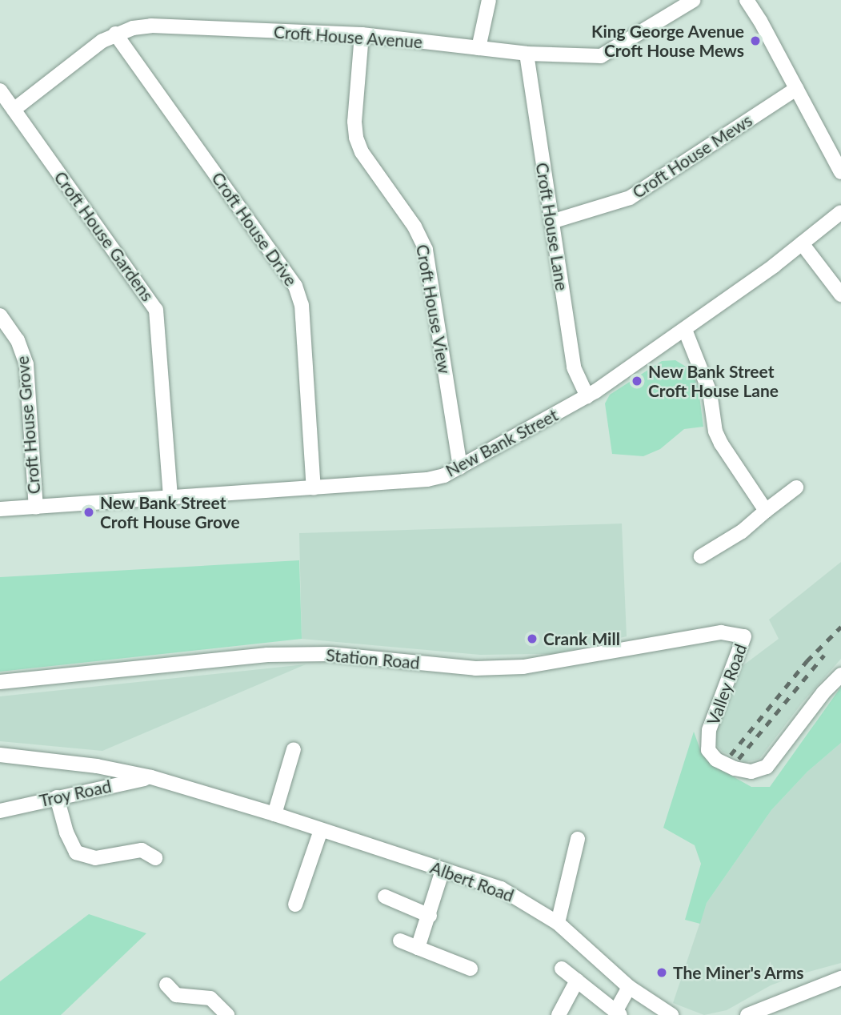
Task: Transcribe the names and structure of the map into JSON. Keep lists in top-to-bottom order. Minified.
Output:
{"streets":{"street":["Croft House Avenue","Croft House Mews","Croft House Lane","Croft House Drive","Croft House Gardens","Croft House View","Croft House Grove","New Bank Street","Station Road","Valley Road","Troy Road","Albert Road"]},"crossings":[["Croft House Avenue","Croft House Lane"],["Croft House Avenue","Croft House Drive"],["Croft House Avenue","Croft House Gardens"],["Croft House Avenue","Croft House View"],["Croft House Mews","Croft House Lane"],["Croft House Lane","New Bank Street"],["Croft House Drive","New Bank Street"],["Croft House Gardens","New Bank Street"],["Croft House View","New Bank Street"],["Croft House Grove","New Bank Street"],["Station Road","Valley Road"],["Troy Road","Albert Road"]],"places":["King George Avenue Croft House Mews","New Bank Street Croft House Lane","New Bank Street Croft House Grove","Crank Mill","The Miner's Arms"]}
